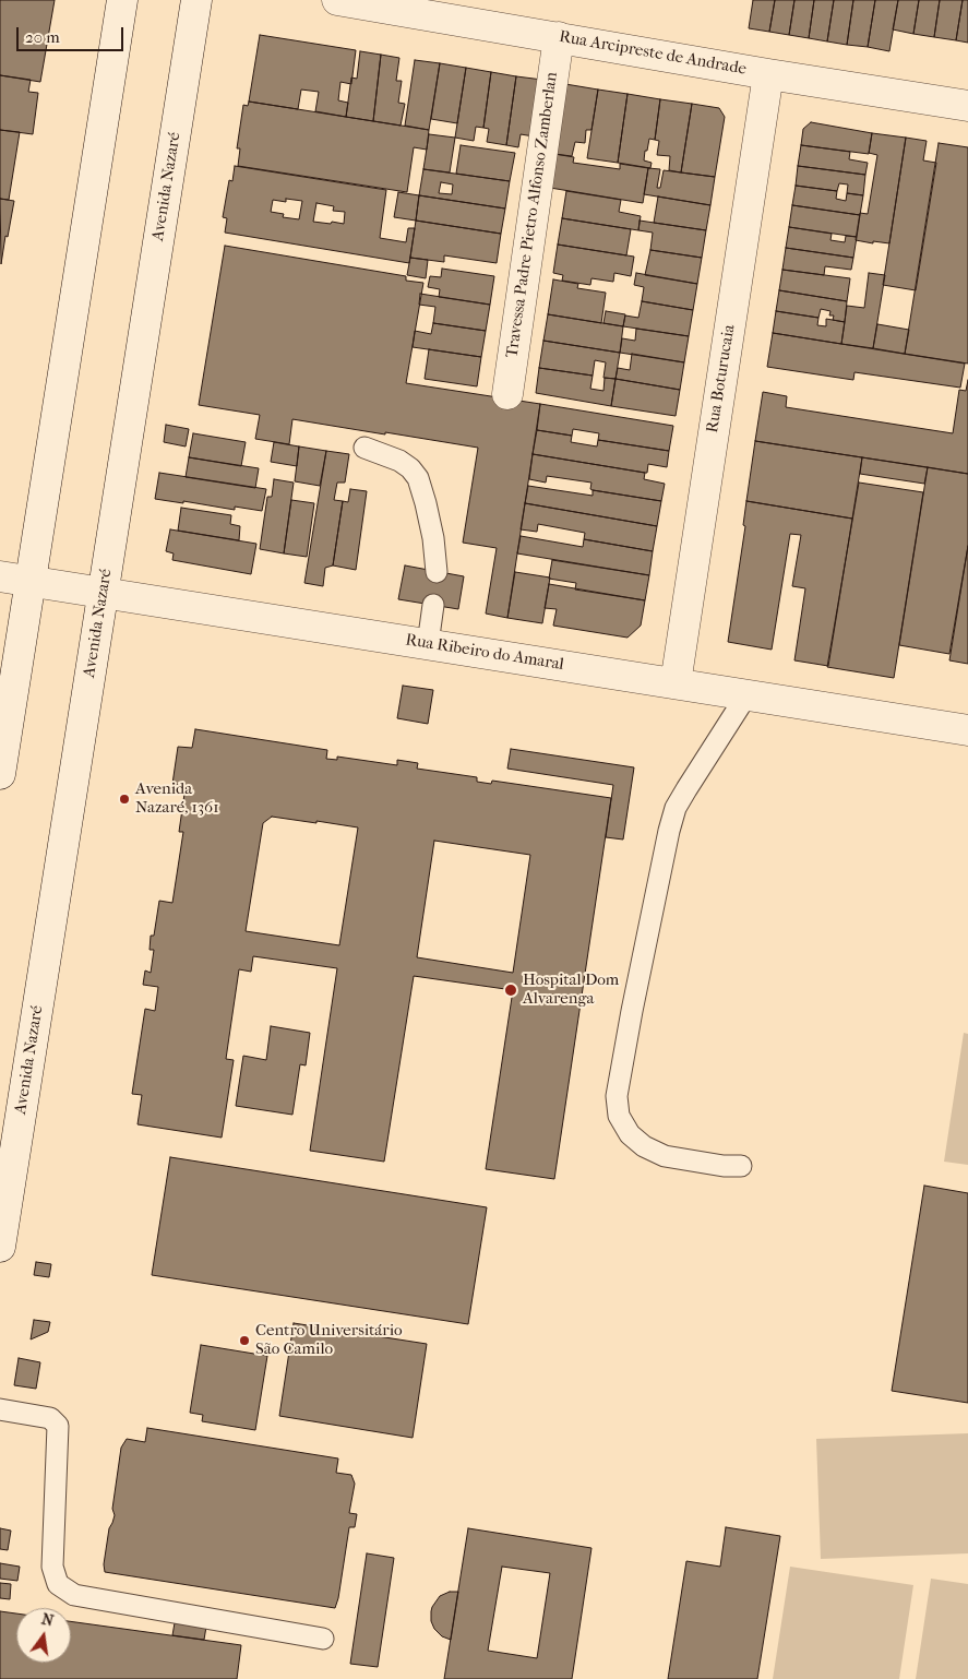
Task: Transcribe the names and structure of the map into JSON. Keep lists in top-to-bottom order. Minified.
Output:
{"streets":{"street":["Rua Arcipreste de Andrade","Avenida Nazaré","Travessa Padre Pietro Alfonso Zamberlan","Rua Boturucaia","Rua Ribeiro do Amaral"]},"crossings":[["Rua Arcipreste de Andrade","Travessa Padre Pietro Alfonso Zamberlan"],["Rua Arcipreste de Andrade","Rua Boturucaia"],["Avenida Nazaré","Rua Ribeiro do Amaral"],["Rua Boturucaia","Rua Ribeiro do Amaral"]],"places":["Avenida Nazaré, 1361","Hospital Dom Alvarenga","Centro Universitário São Camilo"],"scale_bar":"20 m","north":"top"}
